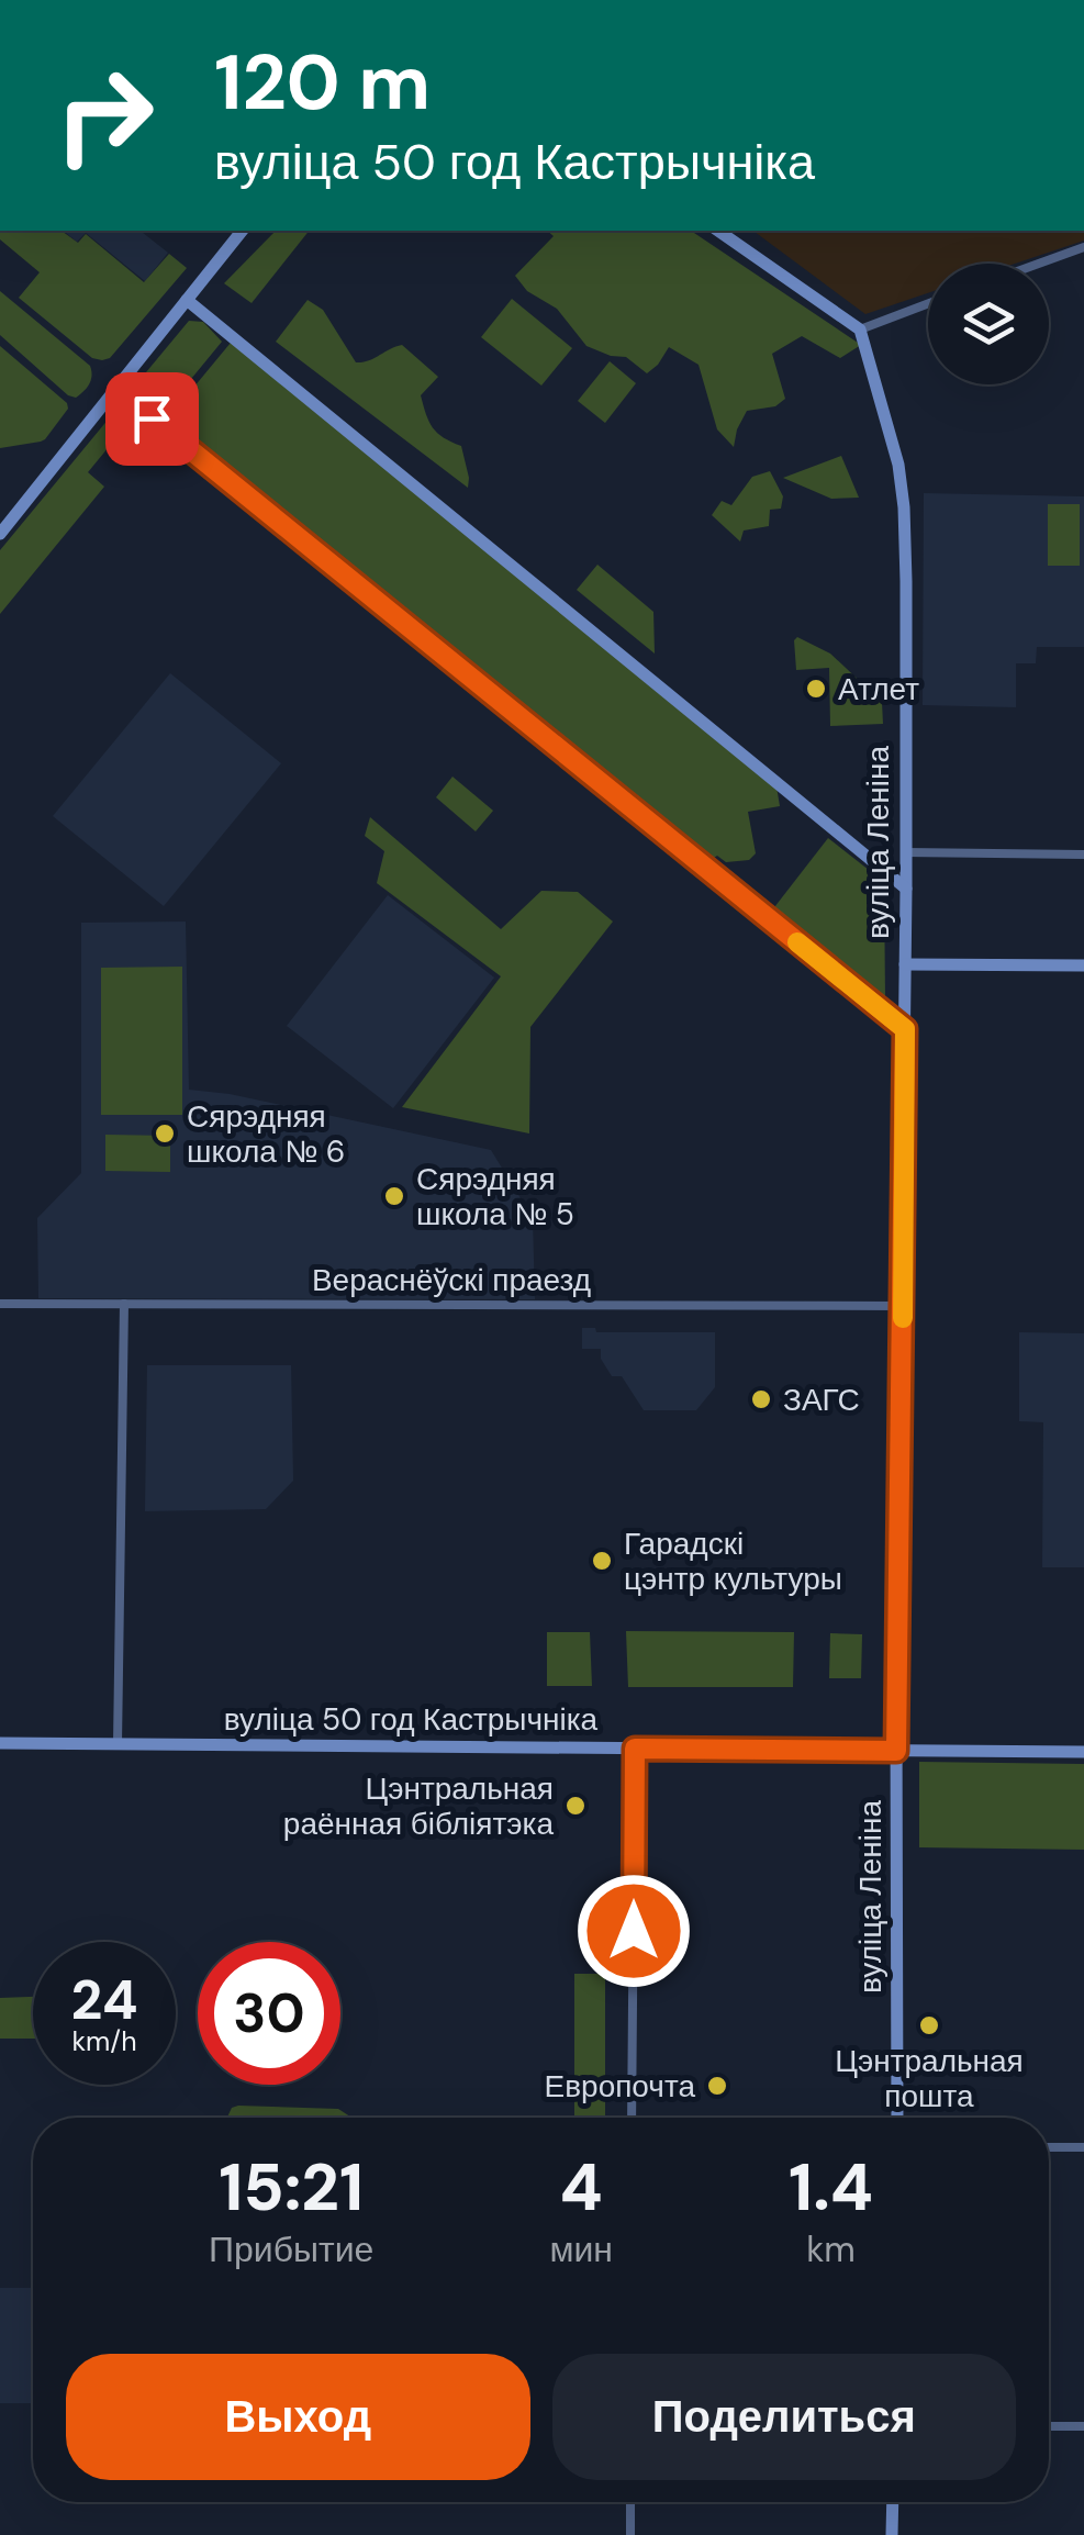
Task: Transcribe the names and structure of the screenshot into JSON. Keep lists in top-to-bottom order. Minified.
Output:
{"streets":{"street":["вуліца Леніна","Вераснёўскі праезд","вуліца 50 год Кастрычніка"]},"crossings":[["вуліца Леніна","Вераснёўскі праезд"],["вуліца Леніна","вуліца 50 год Кастрычніка"]],"places":["Атлет","Сярэдняя школа № 6","Сярэдняя школа № 5","ЗАГС","Гарадскі цэнтр культуры","Цэнтральная раённая бібліятэка","Цэнтральная пошта","Европочта"],"page":{"turn":["120 m","вуліца 50 год Кастрычніка"],"speed":"24 km/h","limit":"30","eta":["15:21","Прибытие","4","мин","1.4","km"],"buttons":["Выход","Поделиться"]}}
